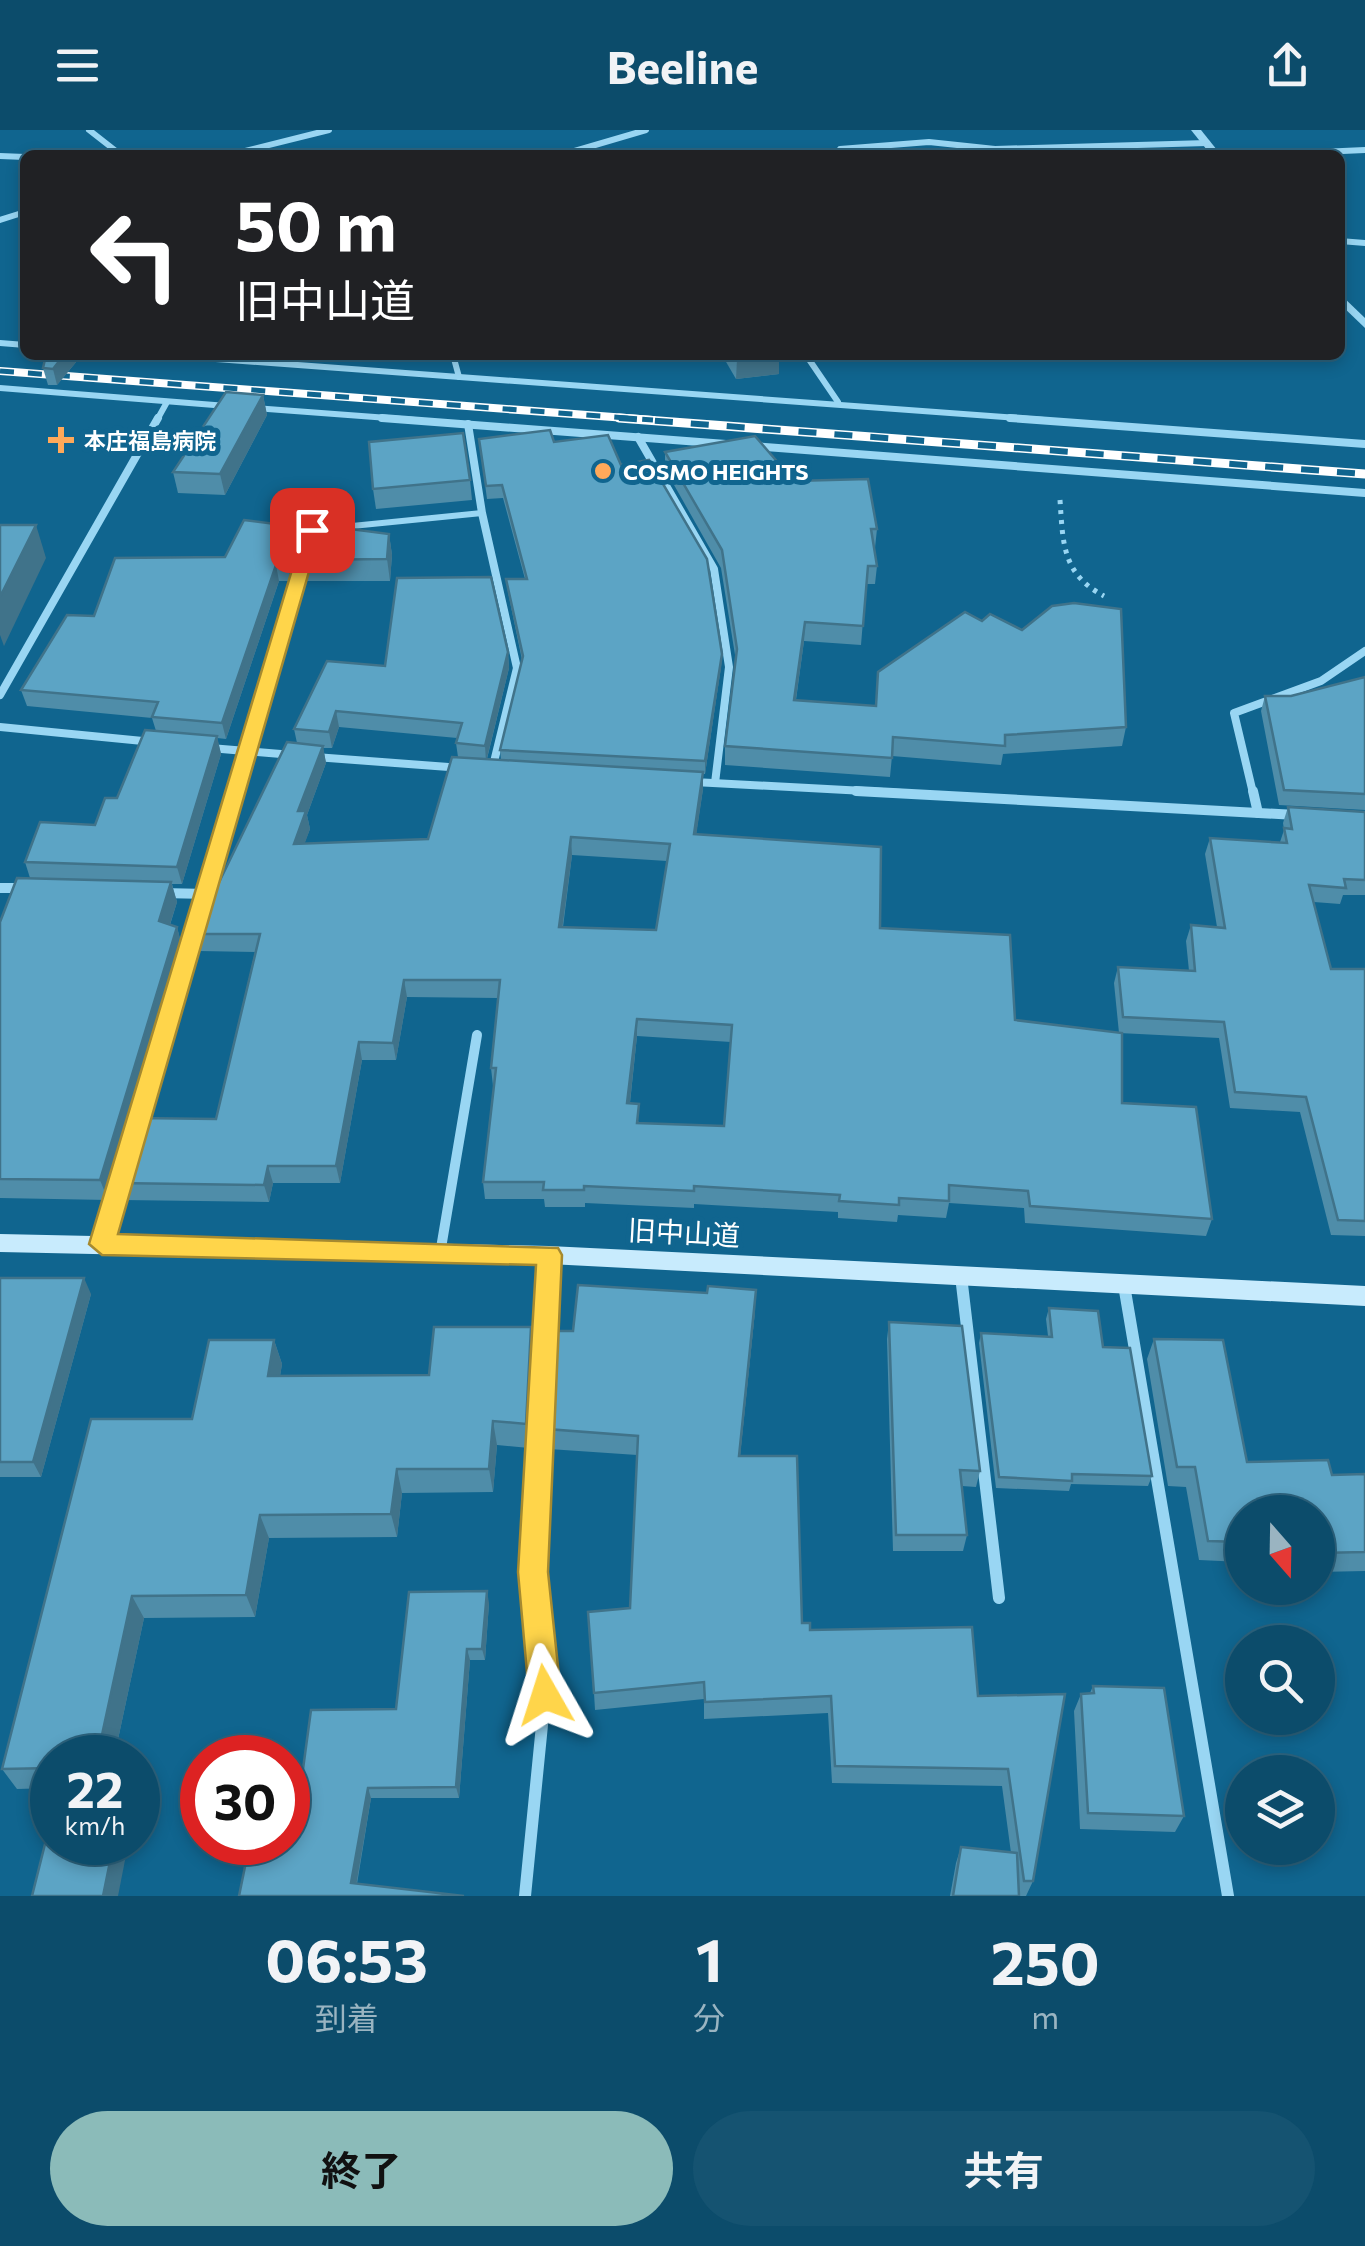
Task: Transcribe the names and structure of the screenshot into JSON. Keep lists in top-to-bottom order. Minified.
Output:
{"streets":{"main road":["旧中山道"]},"places":{"health":["本庄福島病院"],"other":["COSMO HEIGHTS"]},"north":"bottom","page":{"header":"Beeline","turn":["50 m","旧中山道"],"speed":"22 km/h","limit":"30","eta":["06:53","到着","1","分","250","m"],"buttons":["終了","共有"]}}
